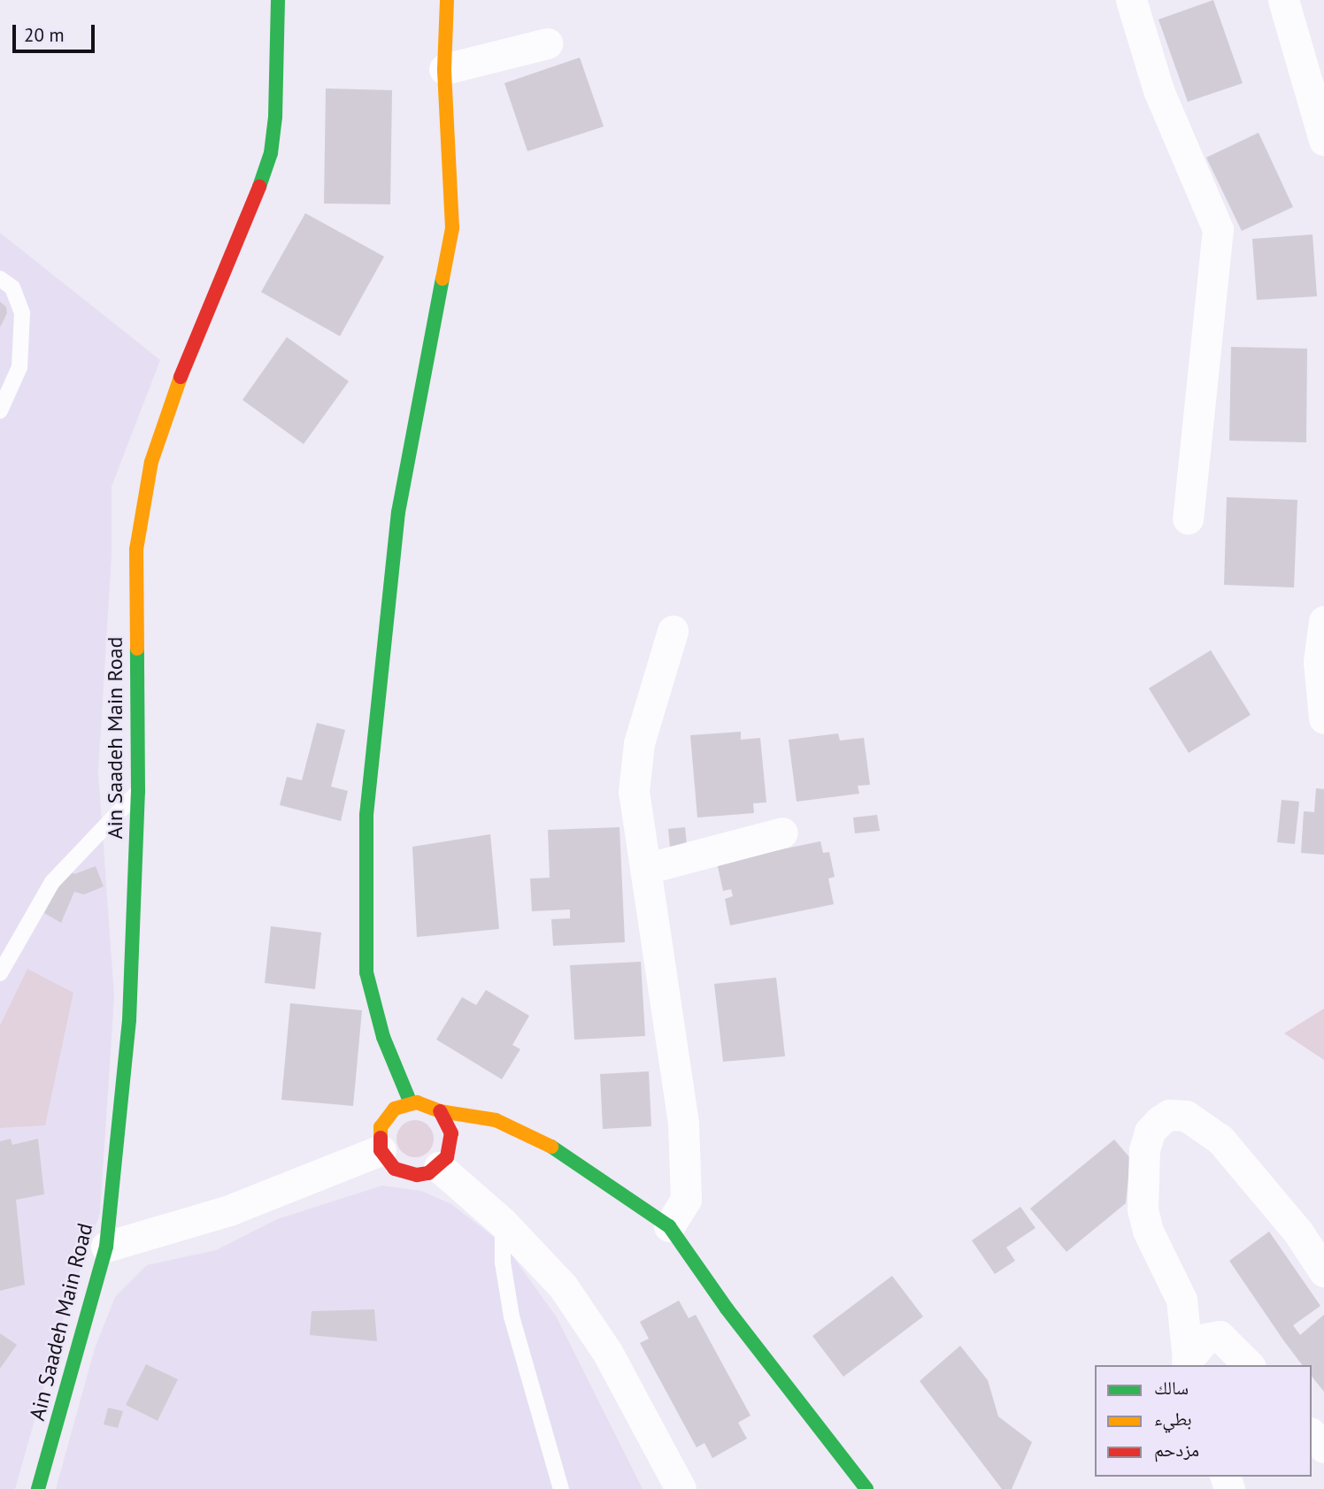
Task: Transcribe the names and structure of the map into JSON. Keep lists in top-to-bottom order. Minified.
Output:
{"streets":{"street":["Ain Saadeh Main Road"]},"legend":["سالك","بطيء","مزدحم"],"scale_bar":"20 m"}
